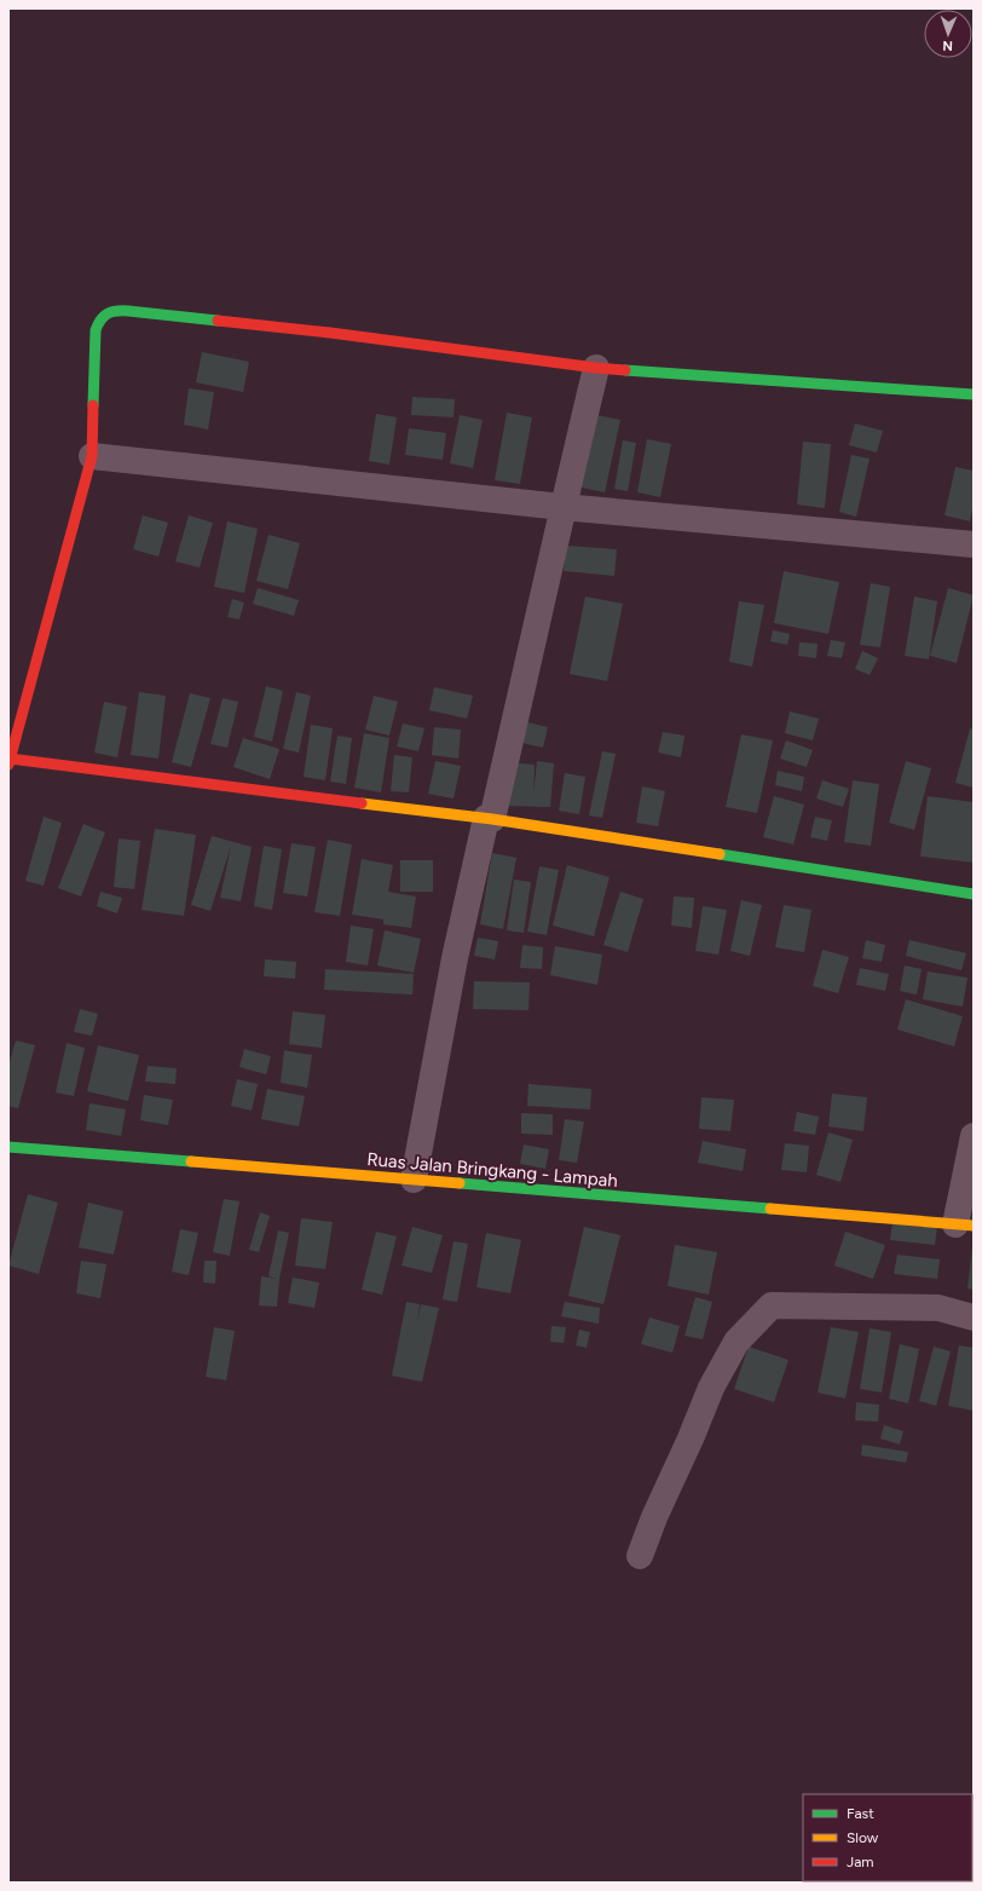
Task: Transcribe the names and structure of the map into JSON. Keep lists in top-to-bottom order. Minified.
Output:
{"streets":{"street":["Ruas Jalan Bringkang - Lampah"]},"legend":["Fast","Slow","Jam"],"north":"bottom"}
